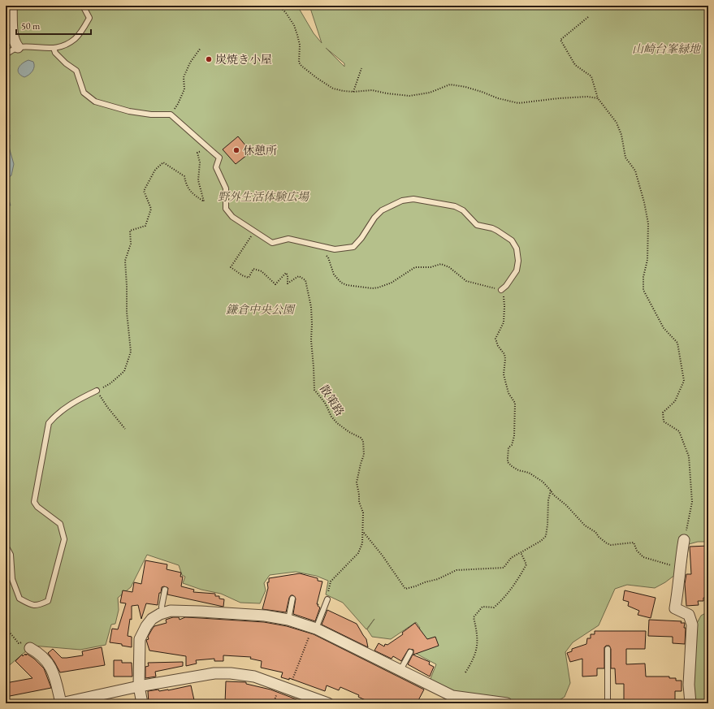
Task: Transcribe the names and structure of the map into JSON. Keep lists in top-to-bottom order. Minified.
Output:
{"streets":{"path":["散策路"]},"parks":["山崎台峯緑地","野外生活体験広場","鎌倉中央公園"],"places":["炭焼き小屋","休憩所"],"scale_bar":"50 m"}
